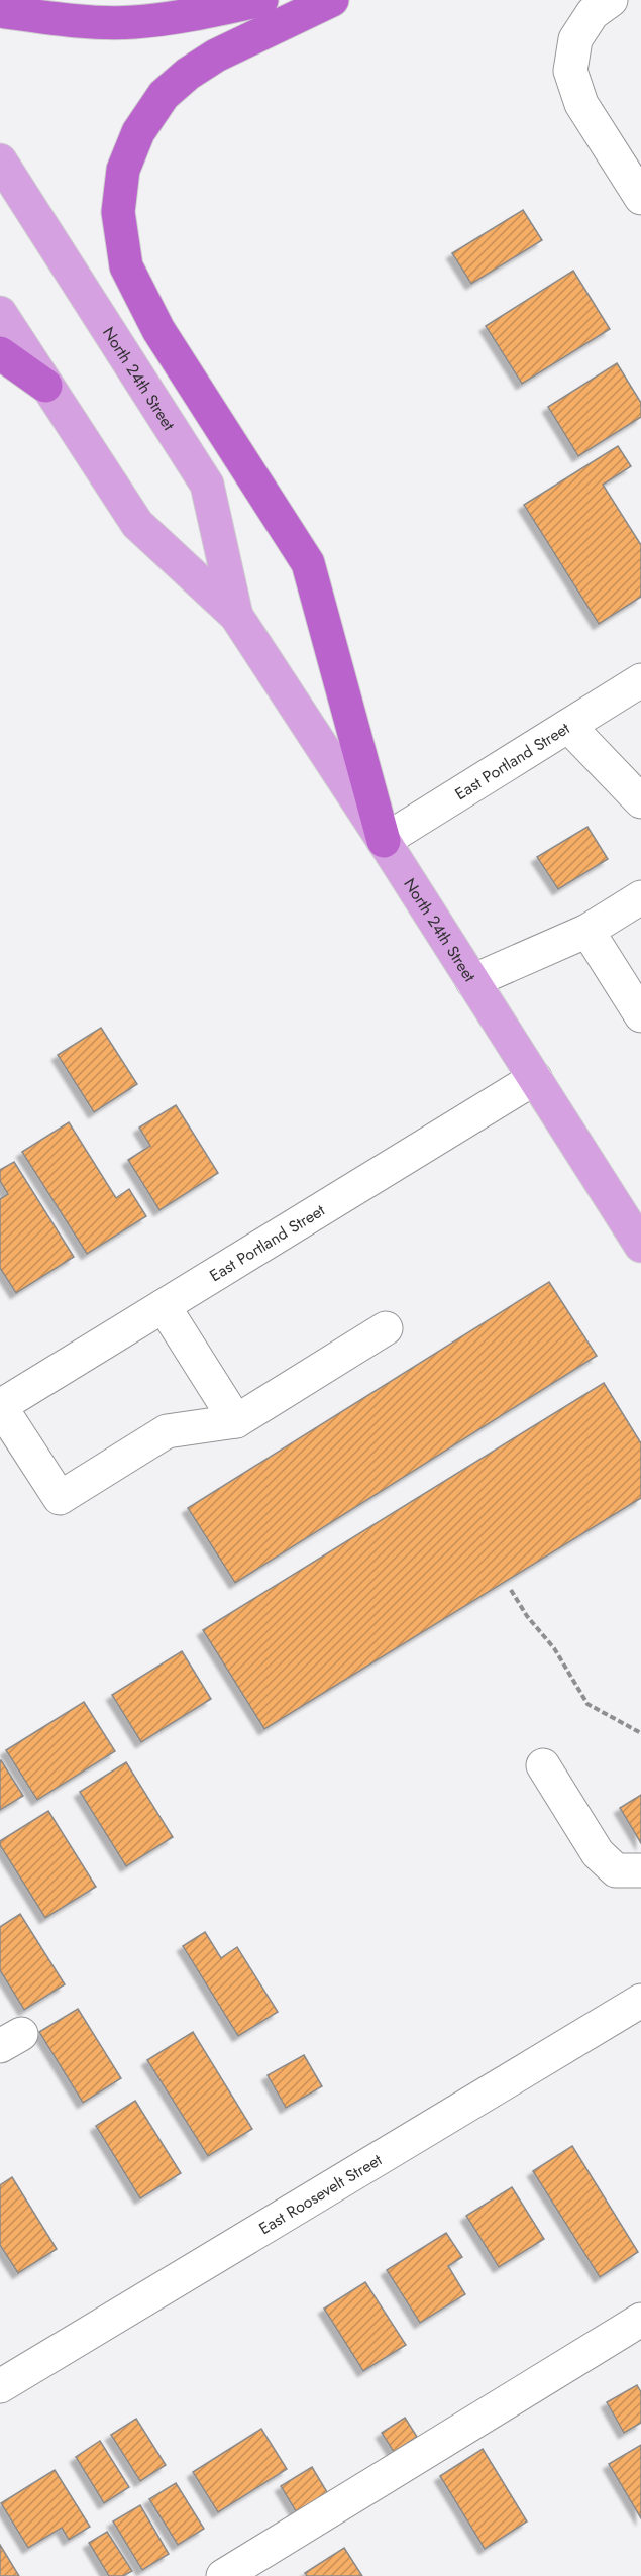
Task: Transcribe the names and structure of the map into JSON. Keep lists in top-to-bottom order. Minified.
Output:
{"streets":{"main road":["North 24th Street"],"street":["East Portland Street","East Roosevelt Street"]},"crossings":[["North 24th Street","East Portland Street"]]}
